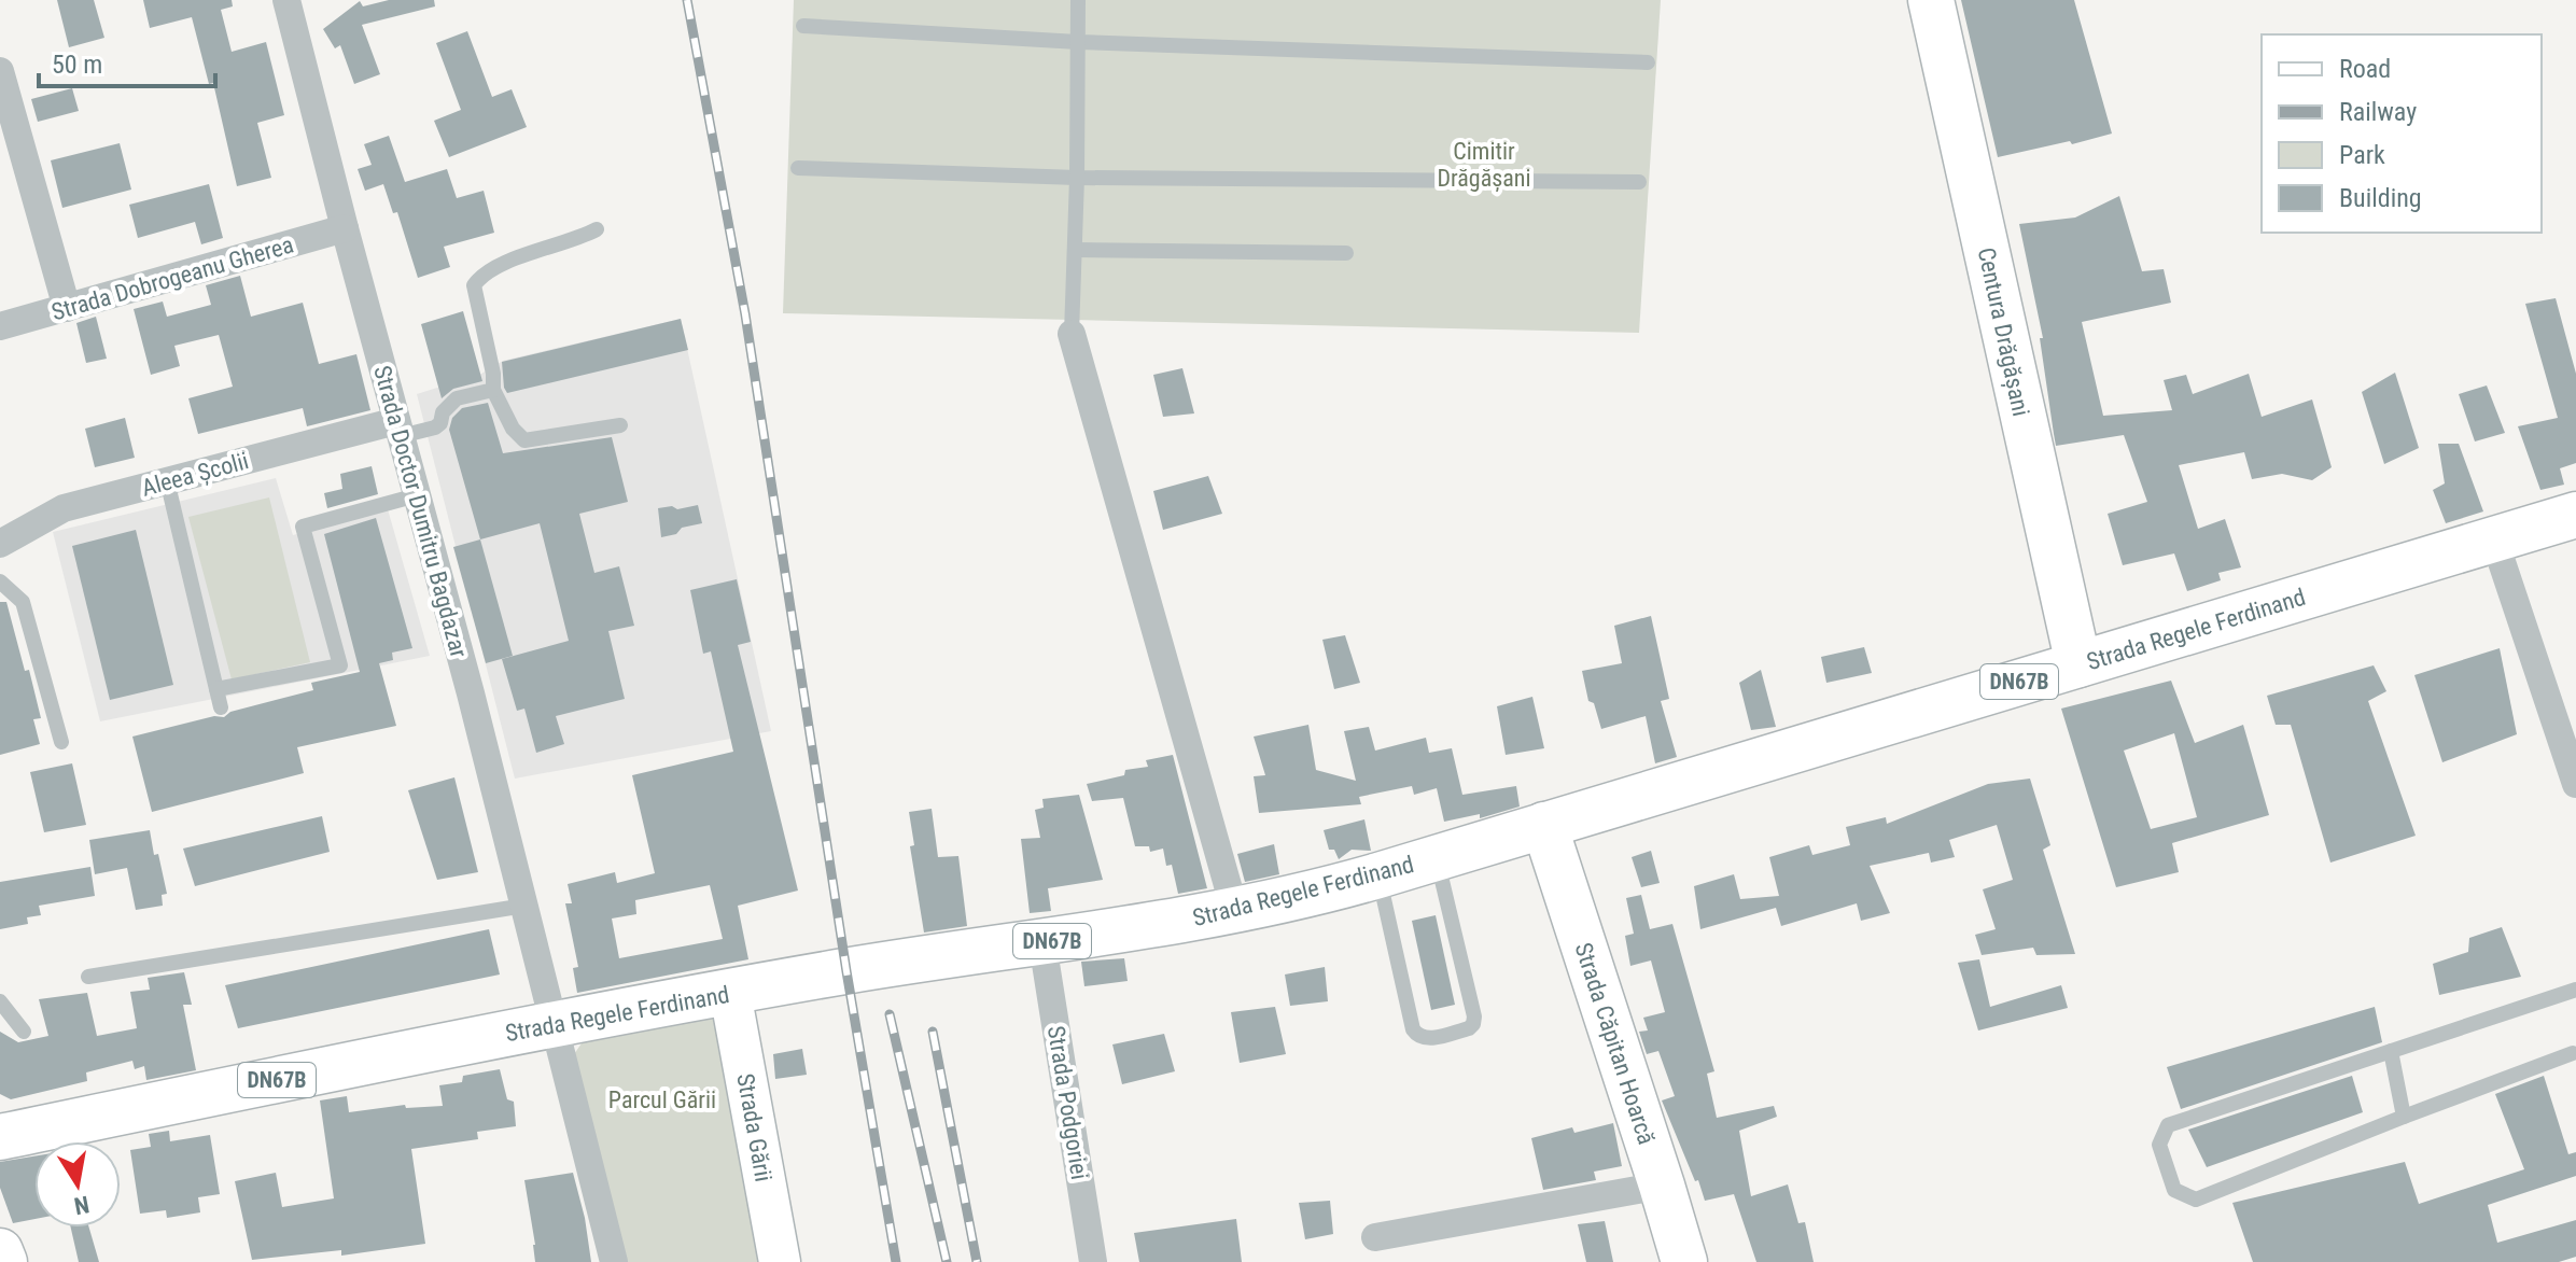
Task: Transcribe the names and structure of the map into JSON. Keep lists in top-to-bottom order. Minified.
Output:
{"streets":{"main road":["Centura Drăgășani","Strada Regele Ferdinand","DN67B","Strada Căpitan Hoarcă"],"street":["Strada Dobrogeanu Gherea","Aleea Școlii","Strada Doctor Dumitru Bagdazar","Strada Podgoriei","Strada Gării"]},"crossings":[["Strada Dobrogeanu Gherea","Strada Doctor Dumitru Bagdazar"],["Centura Drăgășani","Strada Regele Ferdinand"],["Aleea Școlii","Strada Doctor Dumitru Bagdazar"],["Strada Doctor Dumitru Bagdazar","Strada Regele Ferdinand"],["Strada Regele Ferdinand","Strada Căpitan Hoarcă"],["Strada Regele Ferdinand","Strada Podgoriei"],["Strada Regele Ferdinand","Strada Gării"]],"parks":["Cimitir Drăgășani","Parcul Gării"],"legend":["Road","Railway","Park","Building"],"scale_bar":"50 m","north":"bottom"}
